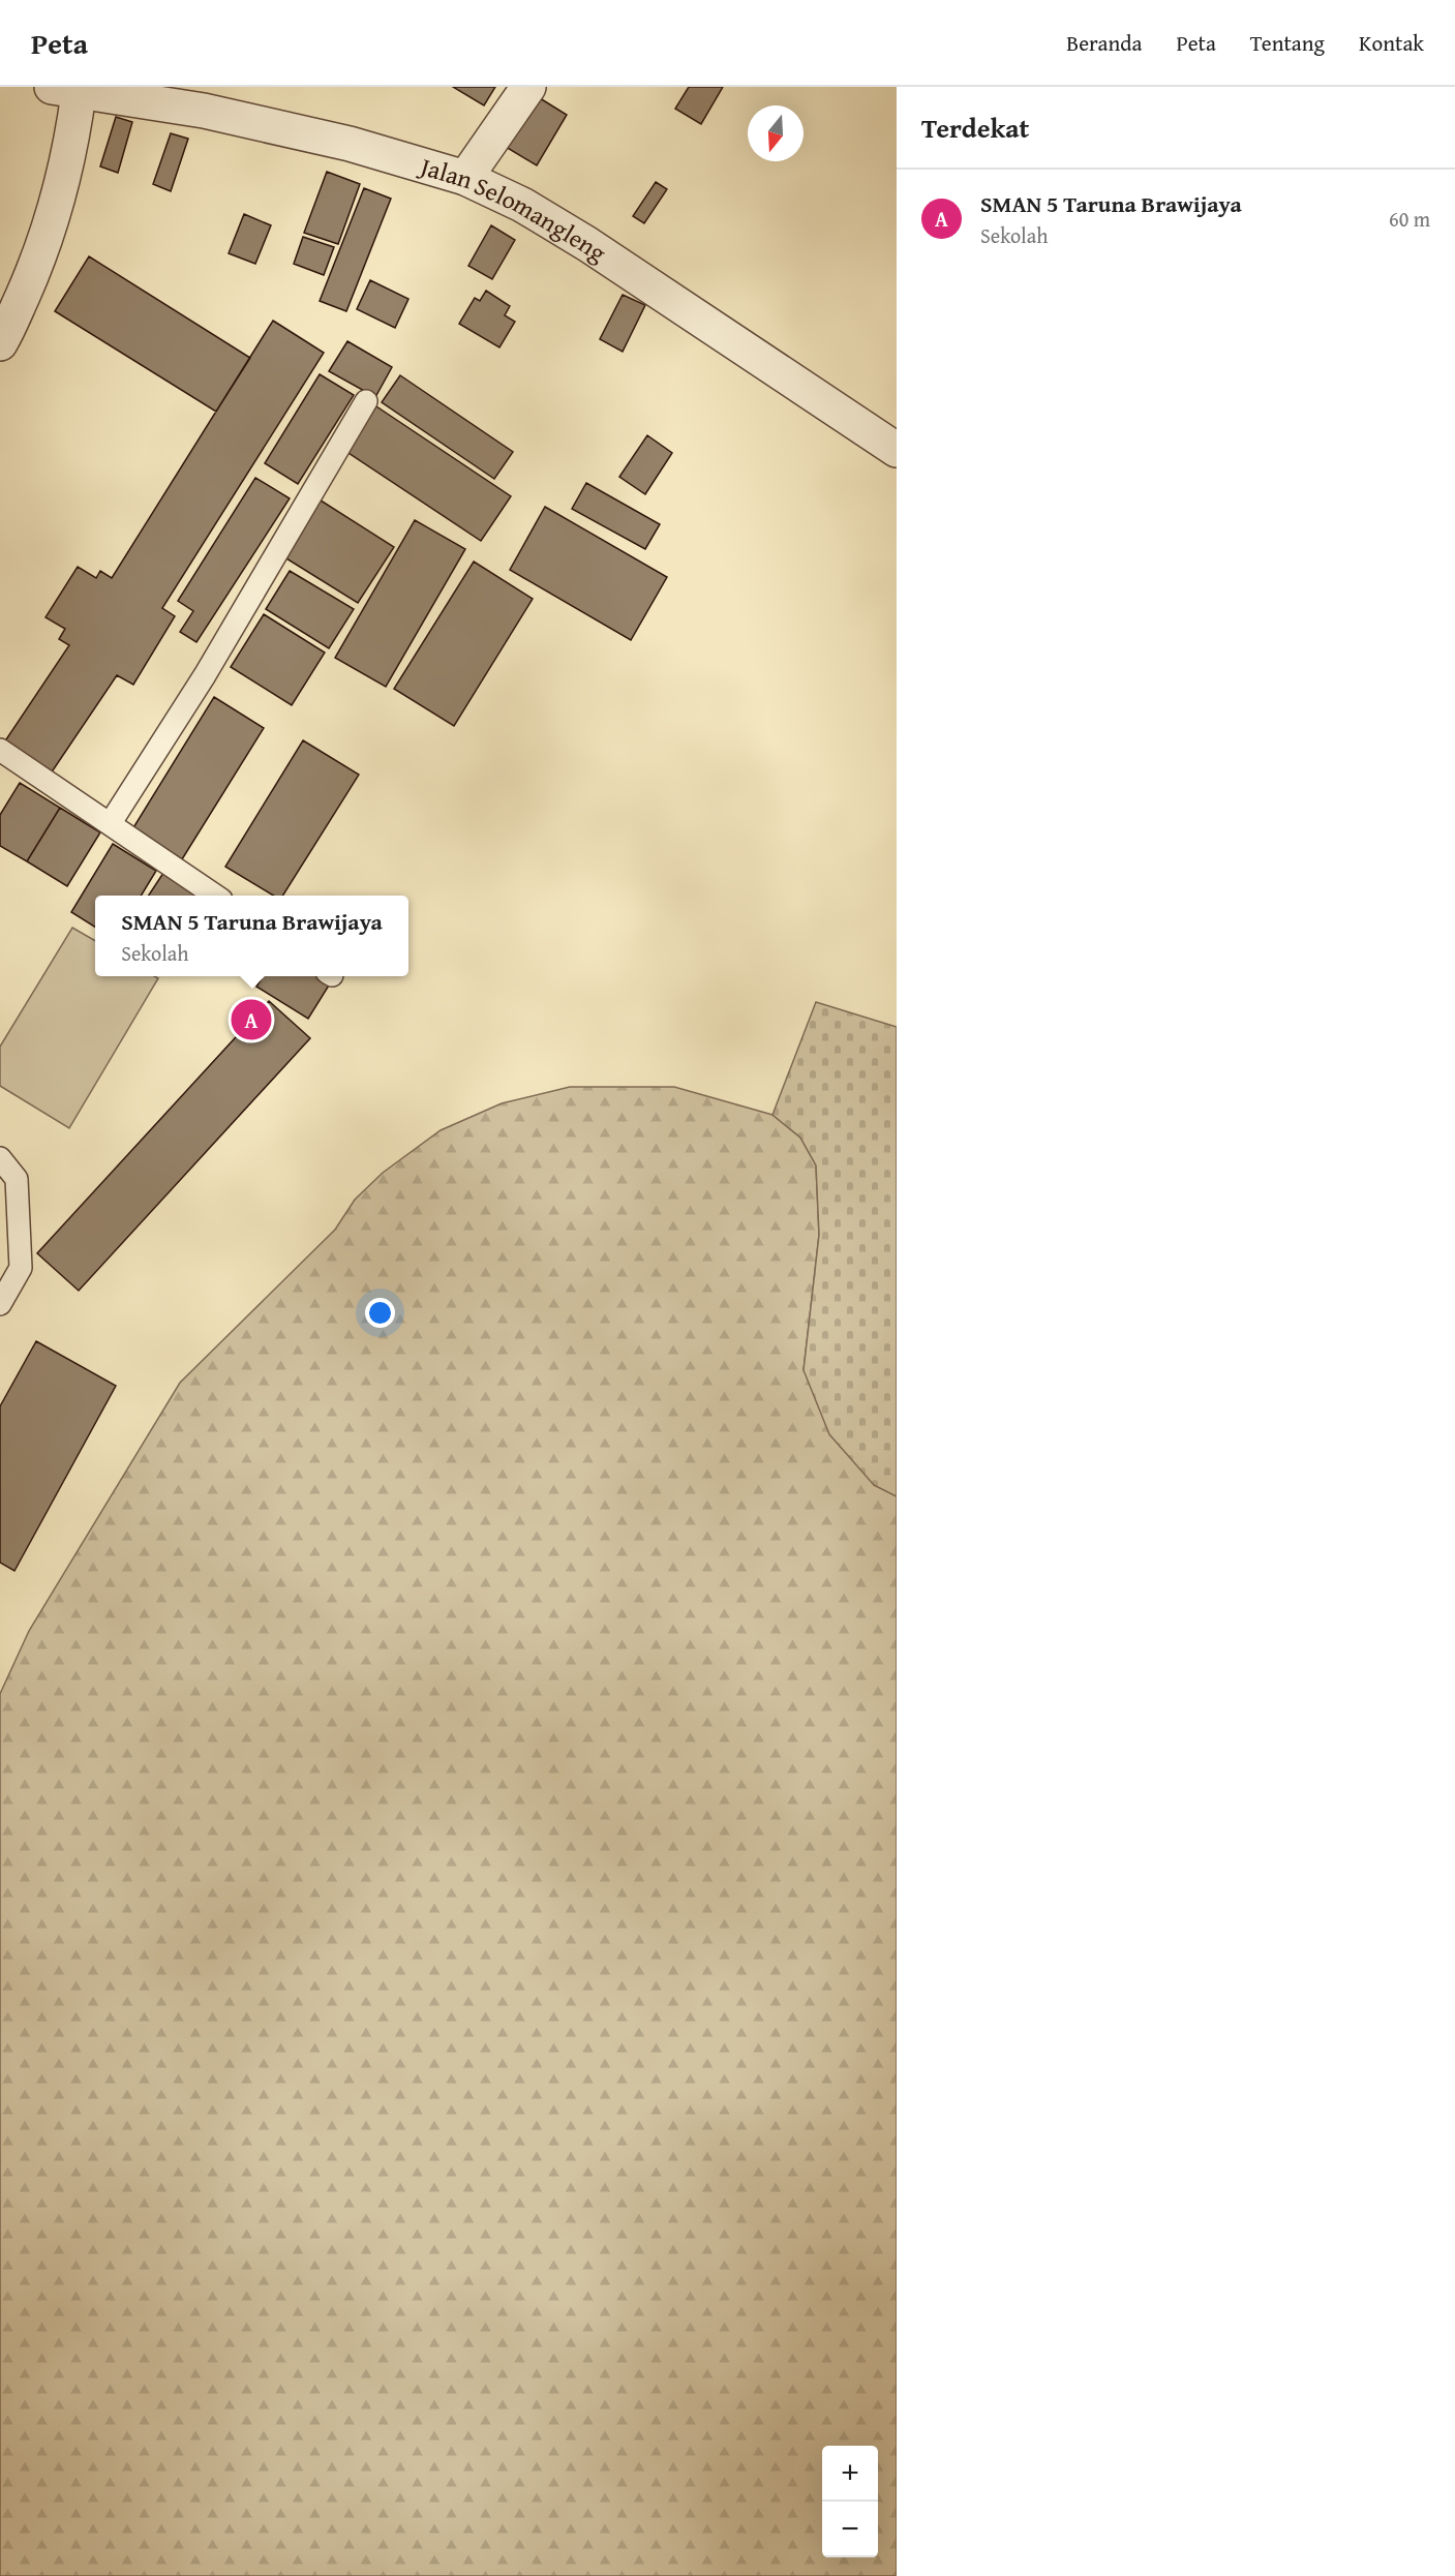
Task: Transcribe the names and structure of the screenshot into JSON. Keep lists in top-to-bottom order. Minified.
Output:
{"streets":{"street":["Jalan Selomangleng"]},"north":"bottom","page":{"header":"Peta","nav":["Beranda","Peta","Tentang","Kontak"],"heading":"Terdekat","list":[{"mark":"A","name":"SMAN 5 Taruna Brawijaya","note":"Sekolah","value":"60 m"}],"popup":["SMAN 5 Taruna Brawijaya","Sekolah"],"pins":"A","map_buttons":["+","−"]}}
